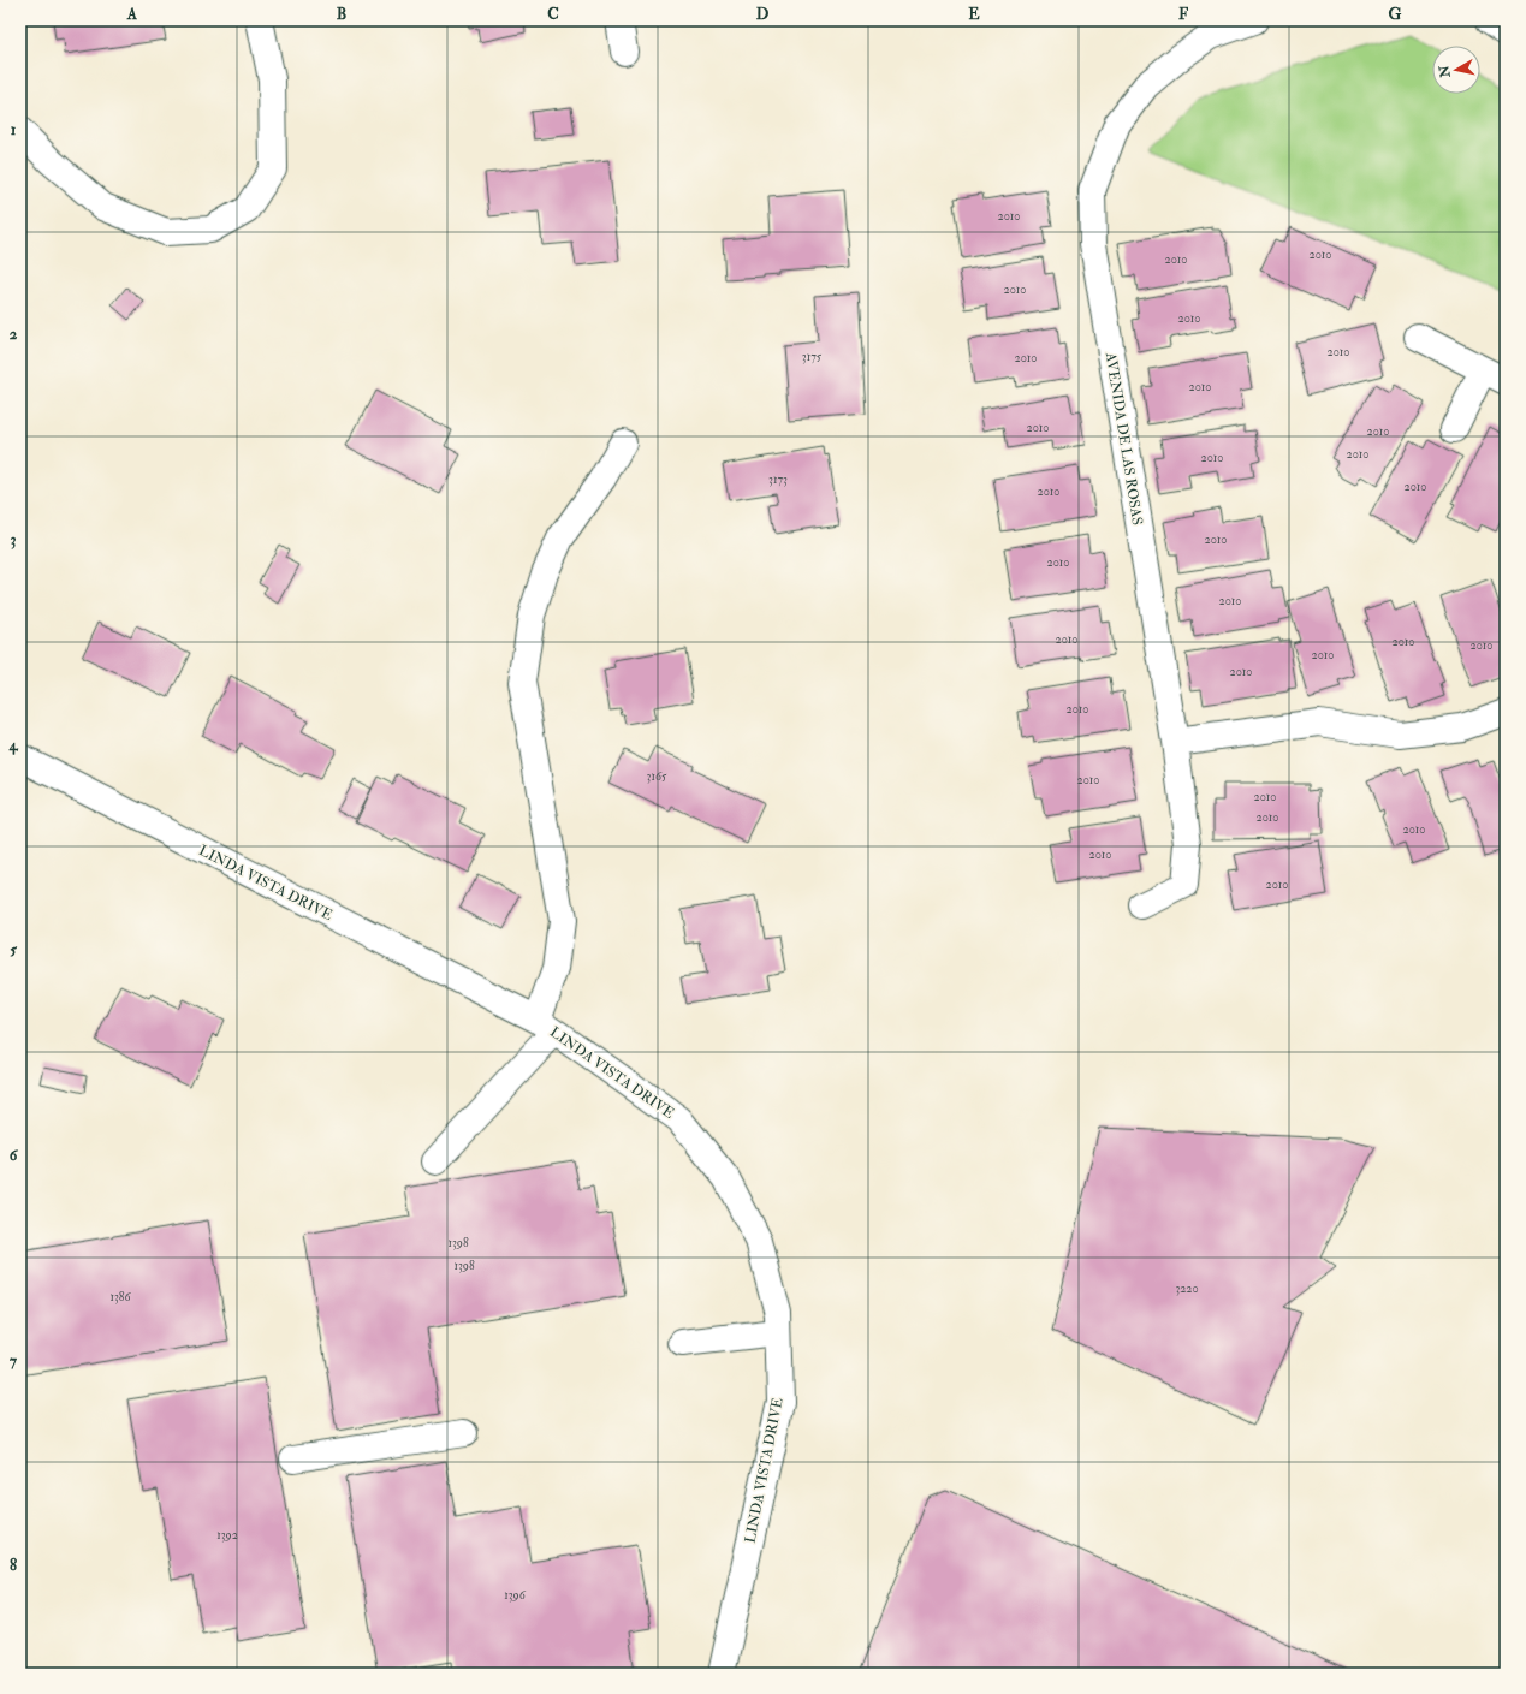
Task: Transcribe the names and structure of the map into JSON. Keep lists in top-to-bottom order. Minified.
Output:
{"streets":{"street":["AVENIDA DE LAS ROSAS","LINDA VISTA DRIVE"]},"house_numbers":["2010","2010","2010","2010","2010","2010","3175","2010","2010","2010","2010","2010","2010","3173","2010","2010","2010","2010","2010","2010","2010","2010","2010","2010","2010","3165","2010","2010","2010","2010","2010","2010","1398","1398","3220","1386","1392","1396"],"north":"left","grid":{"columns":["A","B","C","D","E","F","G"],"rows":["1","2","3","4","5","6","7","8"]}}
